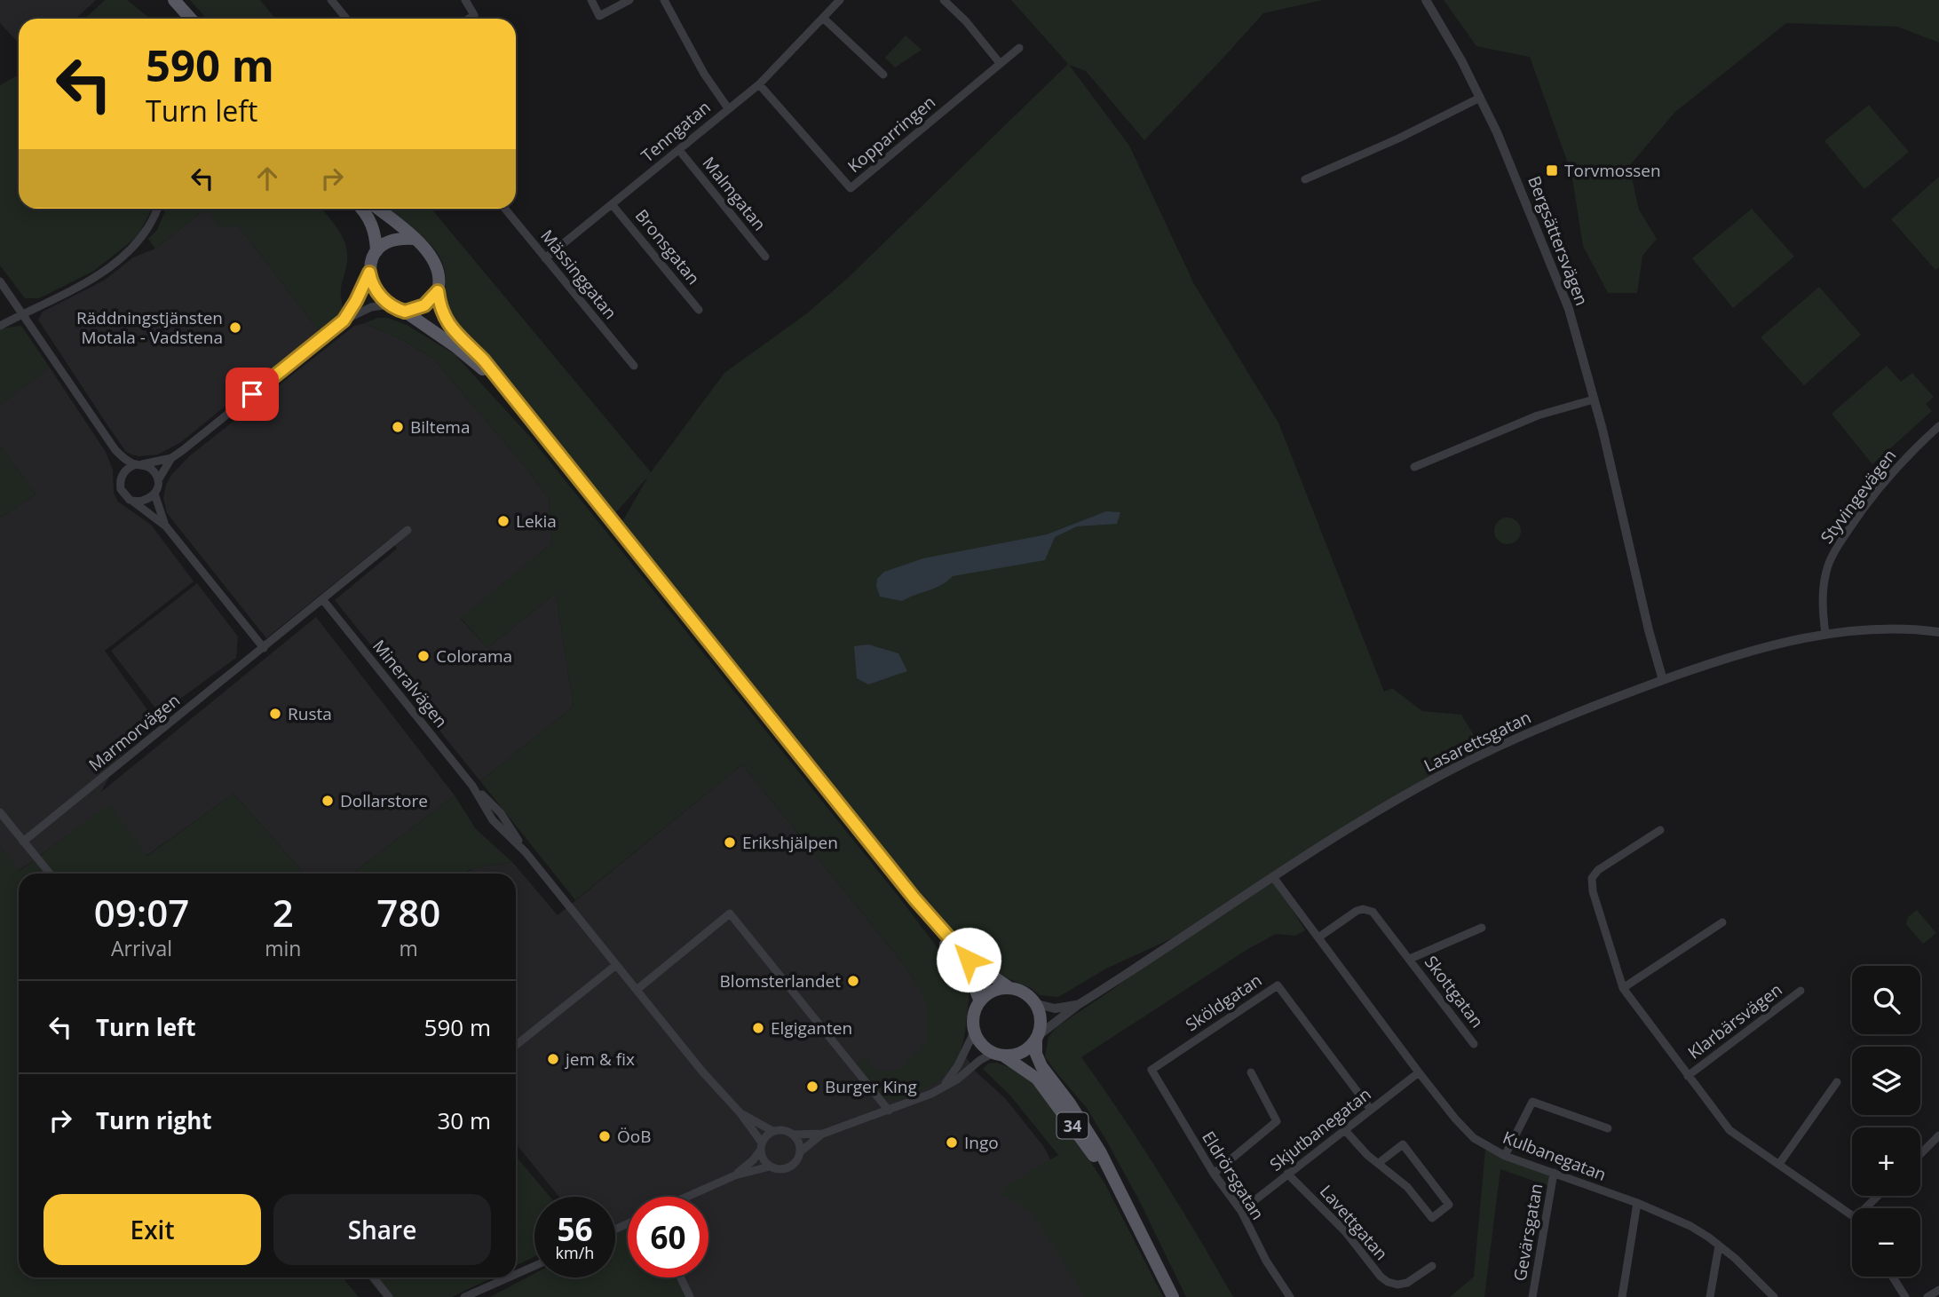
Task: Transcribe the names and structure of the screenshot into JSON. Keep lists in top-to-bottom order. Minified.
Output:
{"streets":{"main road":["34"],"street":["Tenngatan","Kopparringen","Malmgatan","Bergsättersvägen","Bronsgatan","Mässinggatan","Styvingevägen","Mineralvägen","Marmorvägen","Lasarettsgatan","Skottgatan","Sköldgatan","Klarbärsvägen","Skjutbanegatan","Kulbanegatan","Eldrörsgatan","Lavettgatan","Gevärsgatan"]},"crossings":[["Tenngatan","Malmgatan"],["Tenngatan","Bronsgatan"],["Tenngatan","Mässinggatan"],["Bergsättersvägen","Lasarettsgatan"],["Styvingevägen","Lasarettsgatan"],["Lasarettsgatan","34"],["Lasarettsgatan","Kulbanegatan"],["Skottgatan","Kulbanegatan"],["Sköldgatan","Skjutbanegatan"],["Sköldgatan","Eldrörsgatan"],["Skjutbanegatan","Kulbanegatan"],["Skjutbanegatan","Eldrörsgatan"],["Skjutbanegatan","Lavettgatan"],["Kulbanegatan","Gevärsgatan"]],"places":{"transit":["Torvmossen"],"other":["Räddningstjänsten Motala - Vadstena","Biltema","Lekia","Colorama","Rusta","Dollarstore","Erikshjälpen","Blomsterlandet","Elgiganten","jem & fix","Burger King","ÖoB","Ingo"]},"page":{"turn":["590 m","Turn left"],"eta":["09:07","Arrival","2","min","780","m"],"map_buttons":["+","−"],"list":[{"name":"Turn left","value":"590 m"},{"name":"Turn right","value":"30 m"}],"buttons":["Exit","Share"],"speed":"56 km/h","limit":"60"}}
